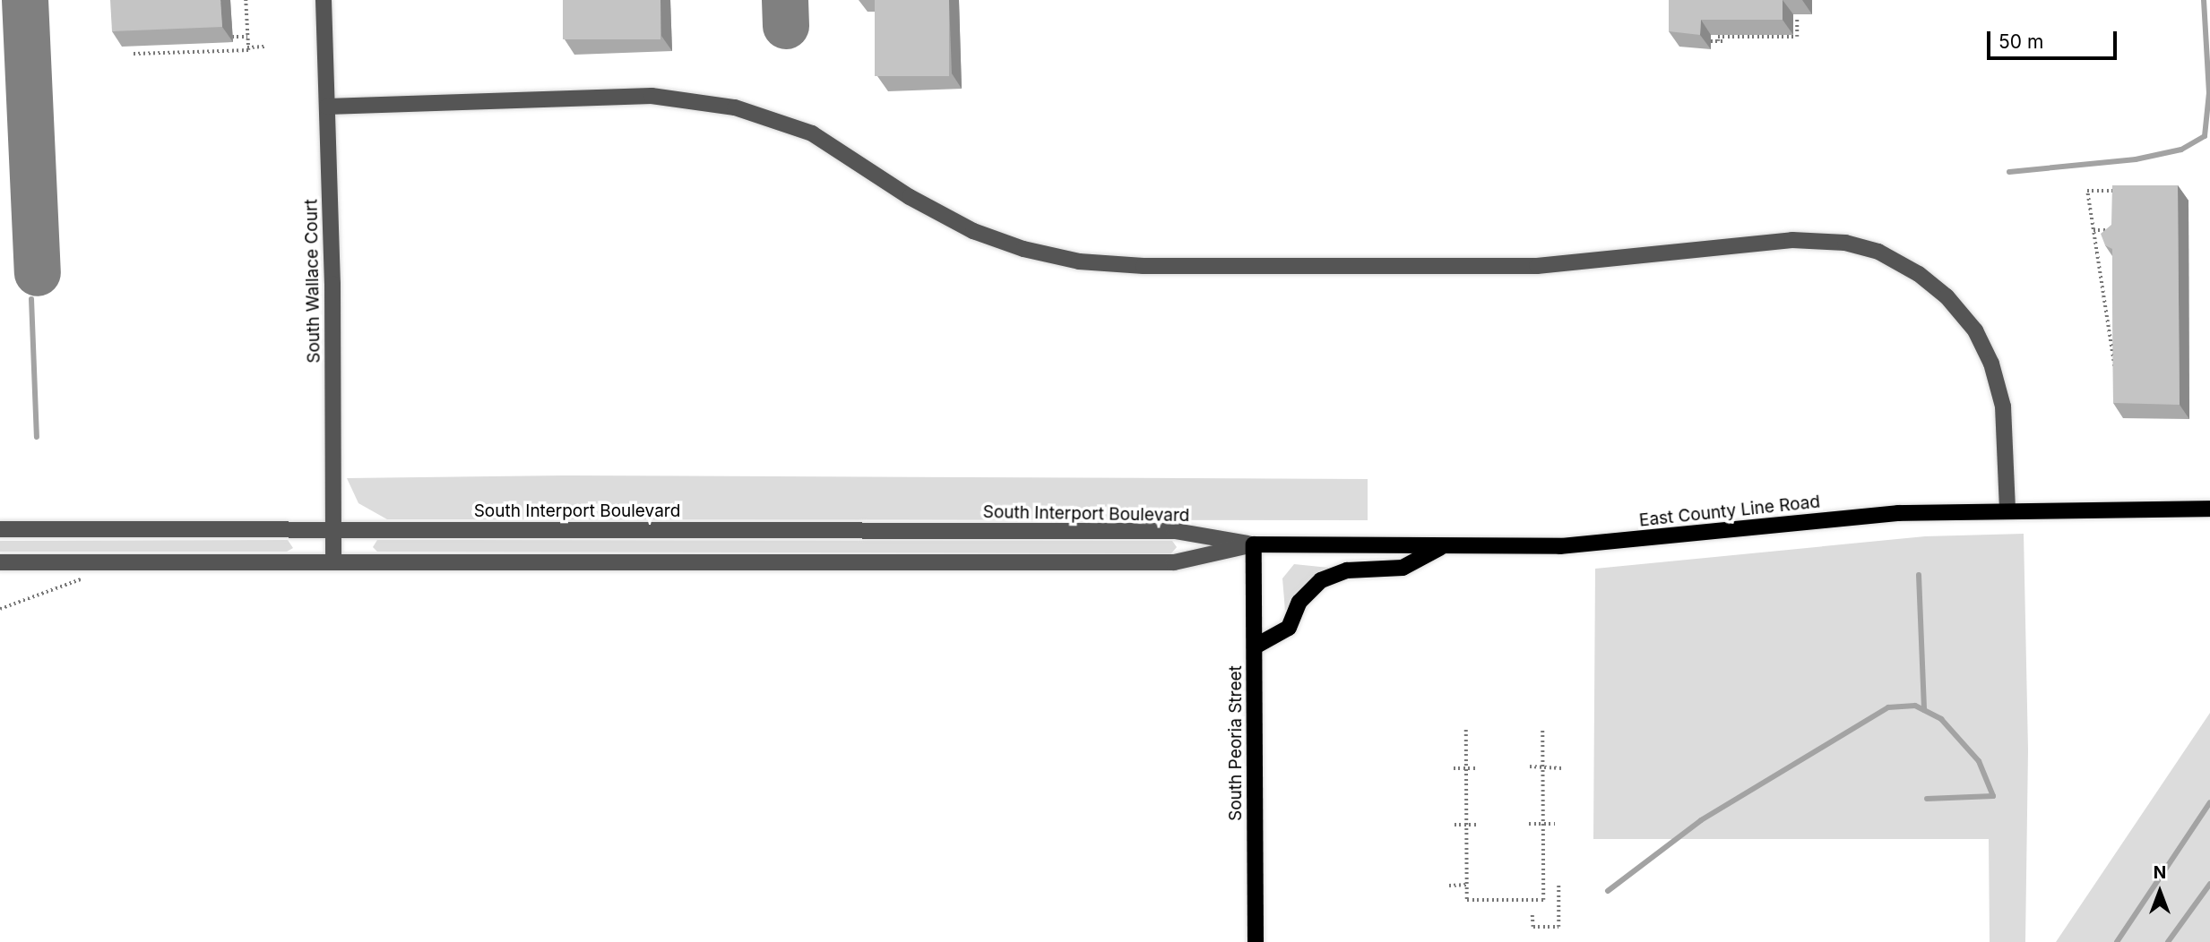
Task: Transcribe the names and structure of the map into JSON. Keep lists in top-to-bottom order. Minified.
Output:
{"streets":{"main road":["East County Line Road","South Peoria Street"],"street":["South Wallace Court","South Interport Boulevard"]},"crossings":[["South Wallace Court","South Interport Boulevard"],["South Interport Boulevard","East County Line Road"],["South Interport Boulevard","South Peoria Street"],["East County Line Road","South Peoria Street"]],"scale_bar":"50 m","north":"top"}
